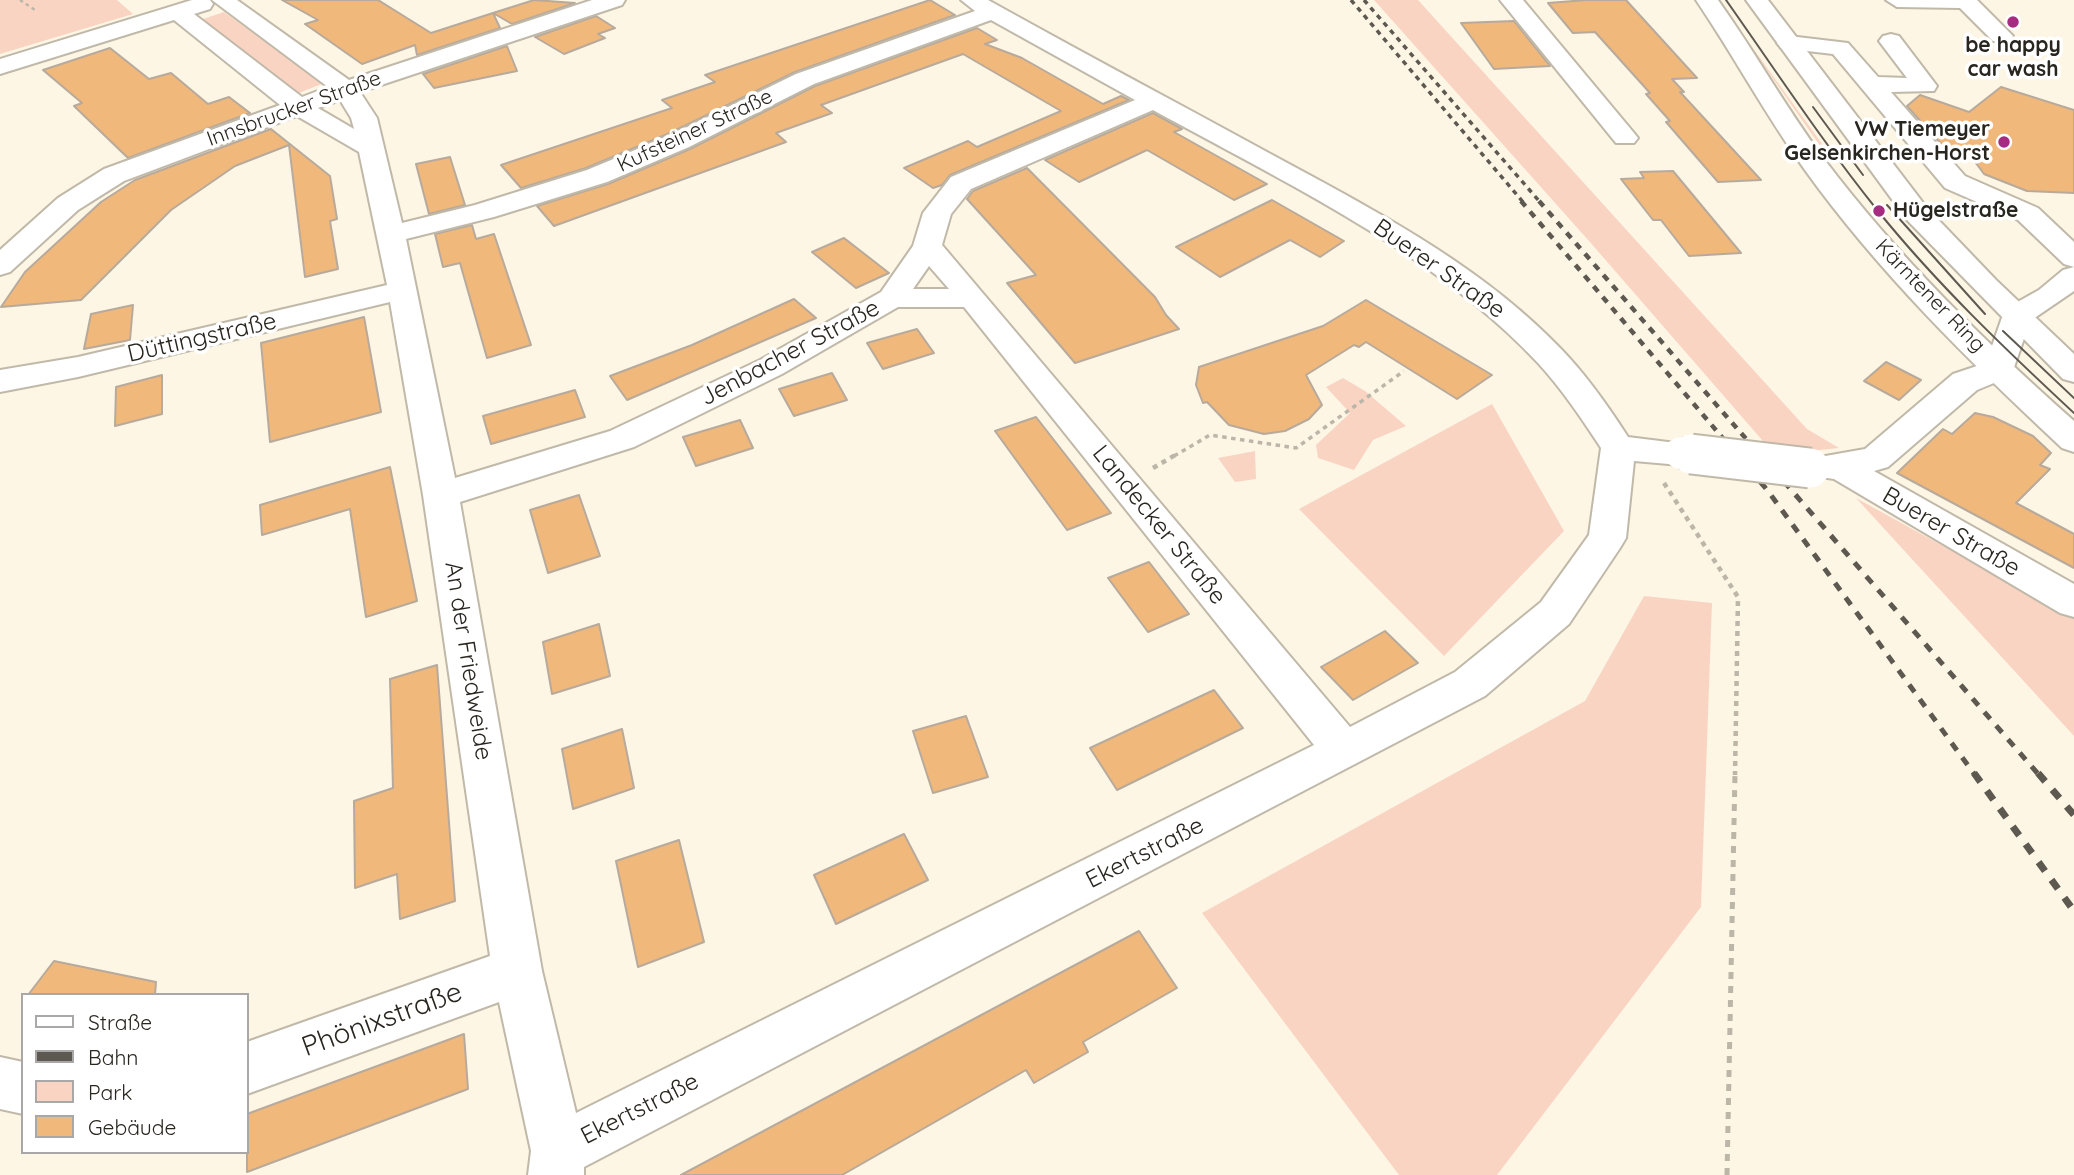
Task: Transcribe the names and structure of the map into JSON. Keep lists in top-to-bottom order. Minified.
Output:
{"streets":{"street":["Innsbrucker Straße","Kufsteiner Straße","Buerer Straße","Kärntener Ring","Düttingstraße","Jenbacher Straße","Landecker Straße","An der Friedweide","Ekertstraße","Phönixstraße"]},"crossings":[["Innsbrucker Straße","An der Friedweide"],["Kufsteiner Straße","Buerer Straße"],["Kufsteiner Straße","An der Friedweide"],["Buerer Straße","Jenbacher Straße"],["Buerer Straße","Ekertstraße"],["Düttingstraße","An der Friedweide"],["Jenbacher Straße","Landecker Straße"],["Jenbacher Straße","An der Friedweide"],["Landecker Straße","Ekertstraße"],["An der Friedweide","Ekertstraße"],["An der Friedweide","Phönixstraße"]],"places":["be happy car wash","VW Tiemeyer Gelsenkirchen-Horst","Hügelstraße"],"legend":["Straße","Bahn","Park","Gebäude"]}
